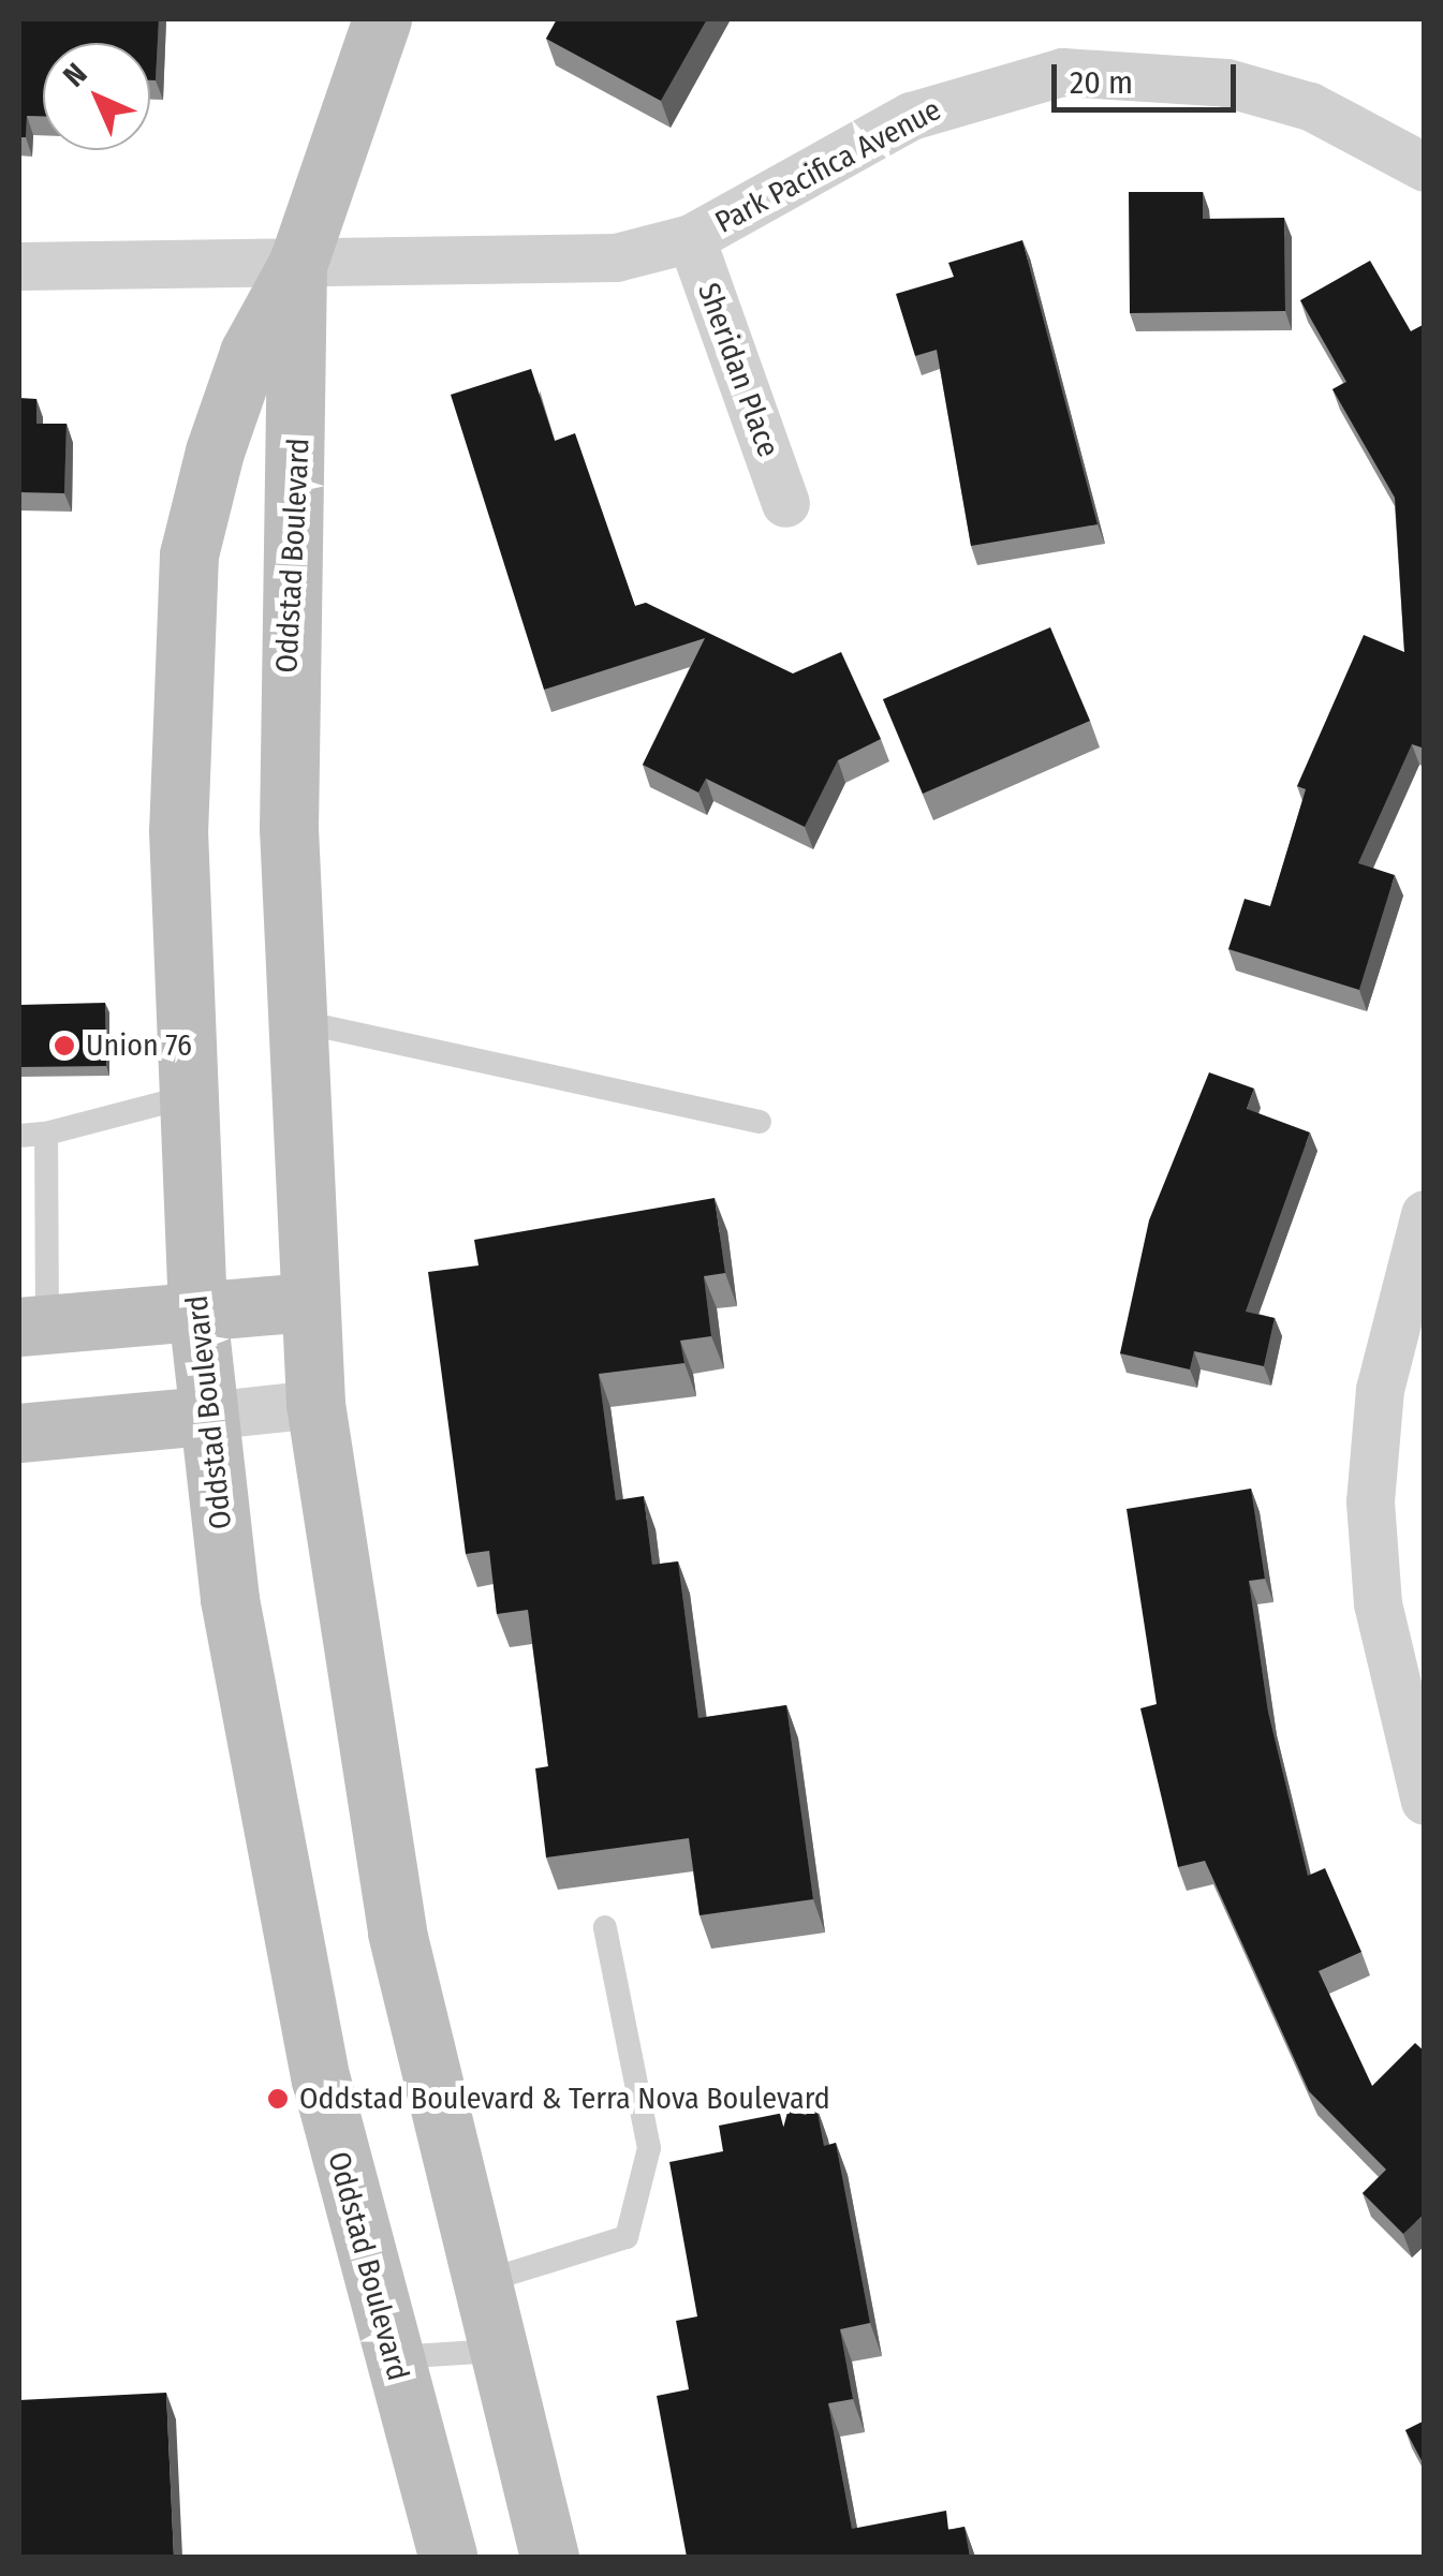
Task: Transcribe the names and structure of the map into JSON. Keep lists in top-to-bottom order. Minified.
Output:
{"streets":{"street":["Park Pacifica Avenue","Sheridan Place","Oddstad Boulevard"]},"crossings":[["Park Pacifica Avenue","Sheridan Place"],["Park Pacifica Avenue","Oddstad Boulevard"]],"places":["Union 76","Oddstad Boulevard & Terra Nova Boulevard"],"scale_bar":"20 m","north":"top left"}
